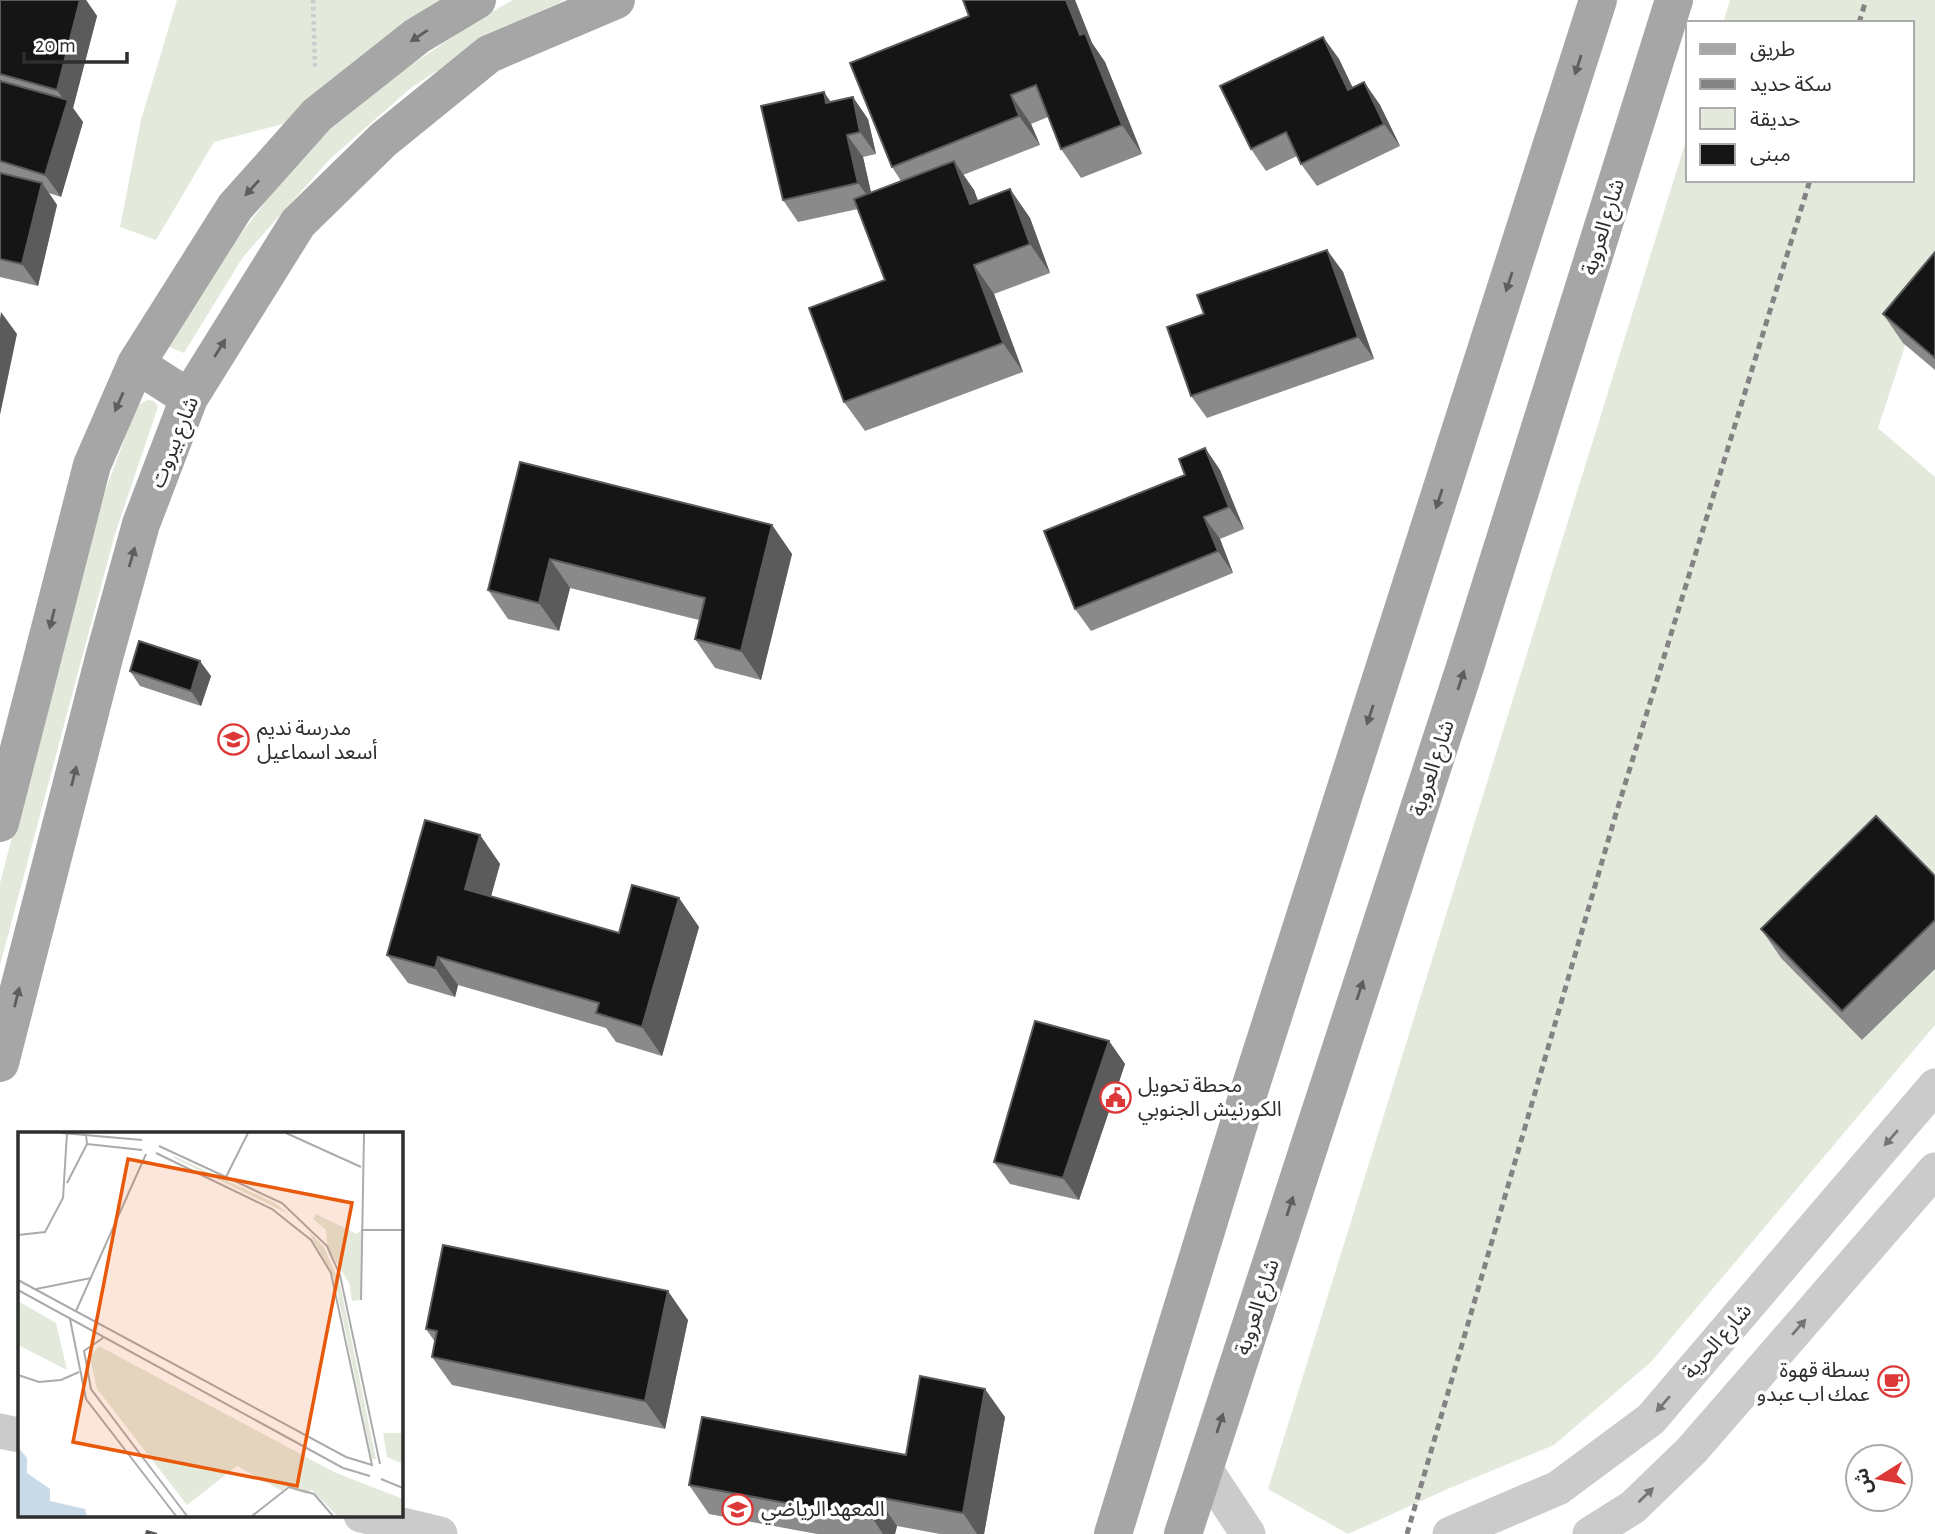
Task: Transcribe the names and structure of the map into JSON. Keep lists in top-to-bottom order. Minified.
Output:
{"streets":{"main road":["شارع العروبة","شارع بيروت"],"street":["شارع الحرية"]},"places":{"school or university":["مدرسة نديم أسعد اسماعيل","المعهد الرياضي"],"public building":["محطة تحويل الكورنيش الجنوبي"],"cafe":["بسطة قهوة عمك اب عبدو"]},"legend":["طريق","سكة حديد","حديقة","مبنى"],"scale_bar":"20 m","north":"left"}
